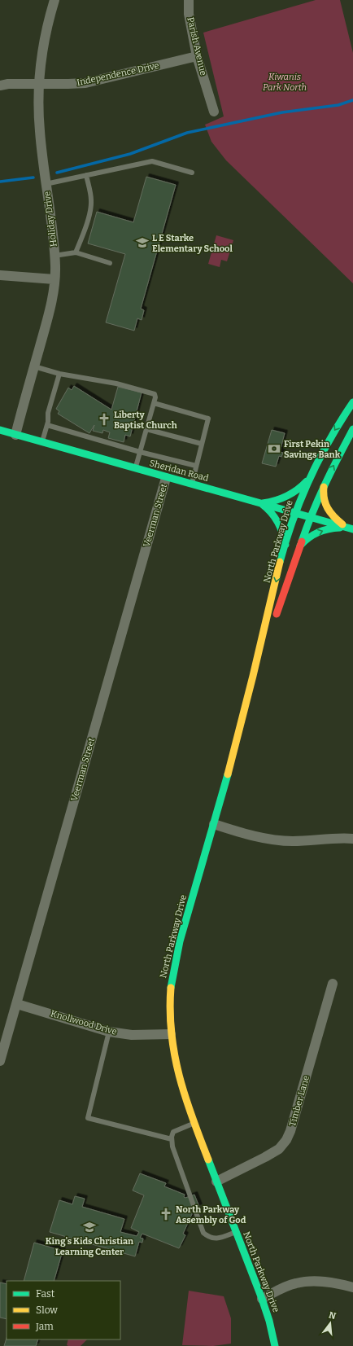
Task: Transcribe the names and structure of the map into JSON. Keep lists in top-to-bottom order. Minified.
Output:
{"streets":{"main road":["Sheridan Road","North Parkway Drive"],"street":["Parish Avenue","Independence Drive","Holiday Drive","Veerman Street","Knollwood Drive","Timber Lane"]},"crossings":[["Parish Avenue","Independence Drive"],["Independence Drive","Holiday Drive"],["Holiday Drive","Sheridan Road"],["Sheridan Road","Veerman Street"],["Sheridan Road","North Parkway Drive"],["Veerman Street","Knollwood Drive"],["North Parkway Drive","Knollwood Drive"],["North Parkway Drive","Timber Lane"]],"parks":["Kiwanis Park North"],"places":{"school or university":["L E Starke Elementary School","King's Kids Christian Learning Center"],"church":["Liberty Baptist Church","North Parkway Assembly of God"],"bank":["First Pekin Savings Bank"]},"legend":["Fast","Slow","Jam"],"north":"top"}
